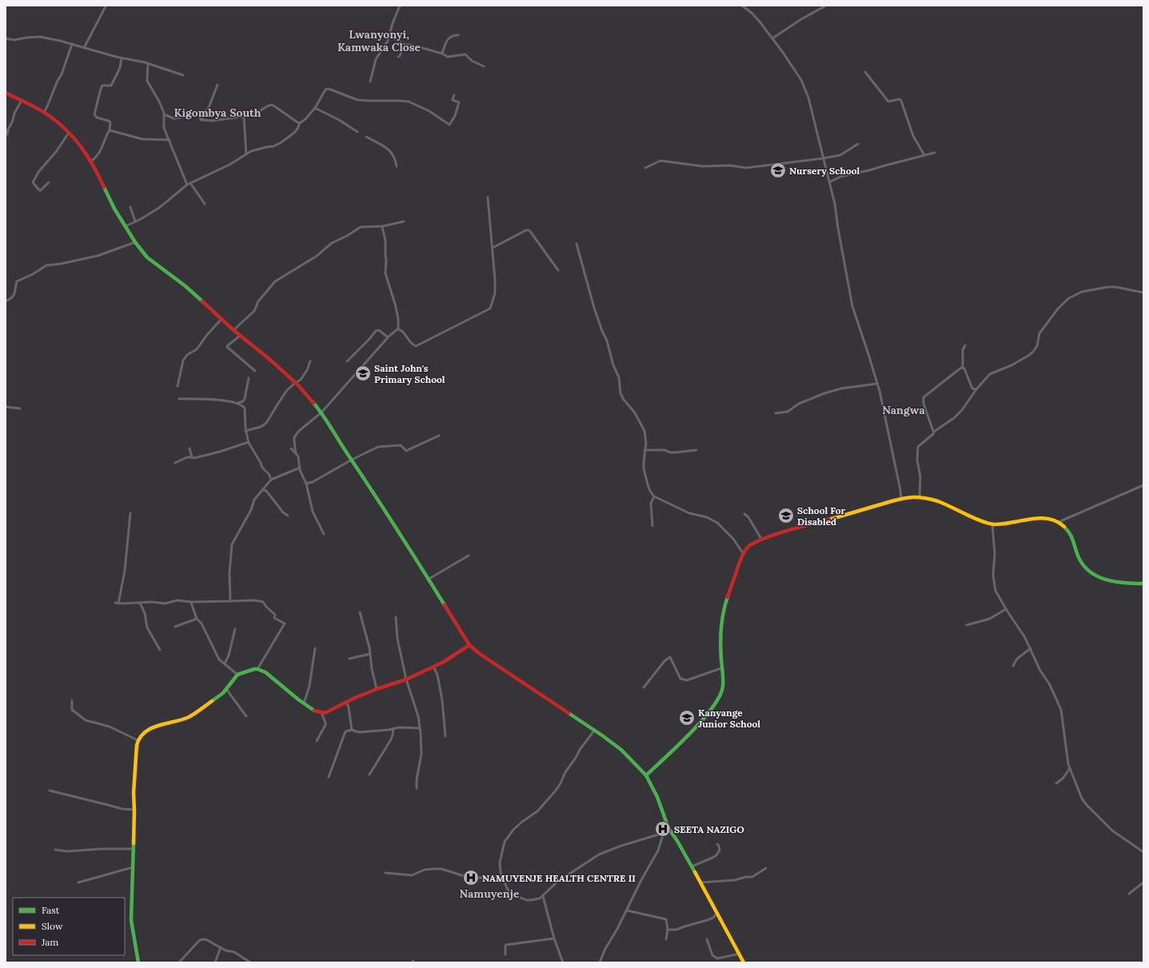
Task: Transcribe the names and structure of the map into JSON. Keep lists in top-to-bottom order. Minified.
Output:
{"districts":["Lwanyonyi, Kamwaka Close","Kigombya South","Nangwa","Namuyenje"],"places":{"school or university":["Nursery School","Saint John's Primary School","School For Disabled","Kanyange Junior School"],"hospital":["SEETA NAZIGO","NAMUYENJE HEALTH CENTRE II"]},"legend":["Fast","Slow","Jam"]}
